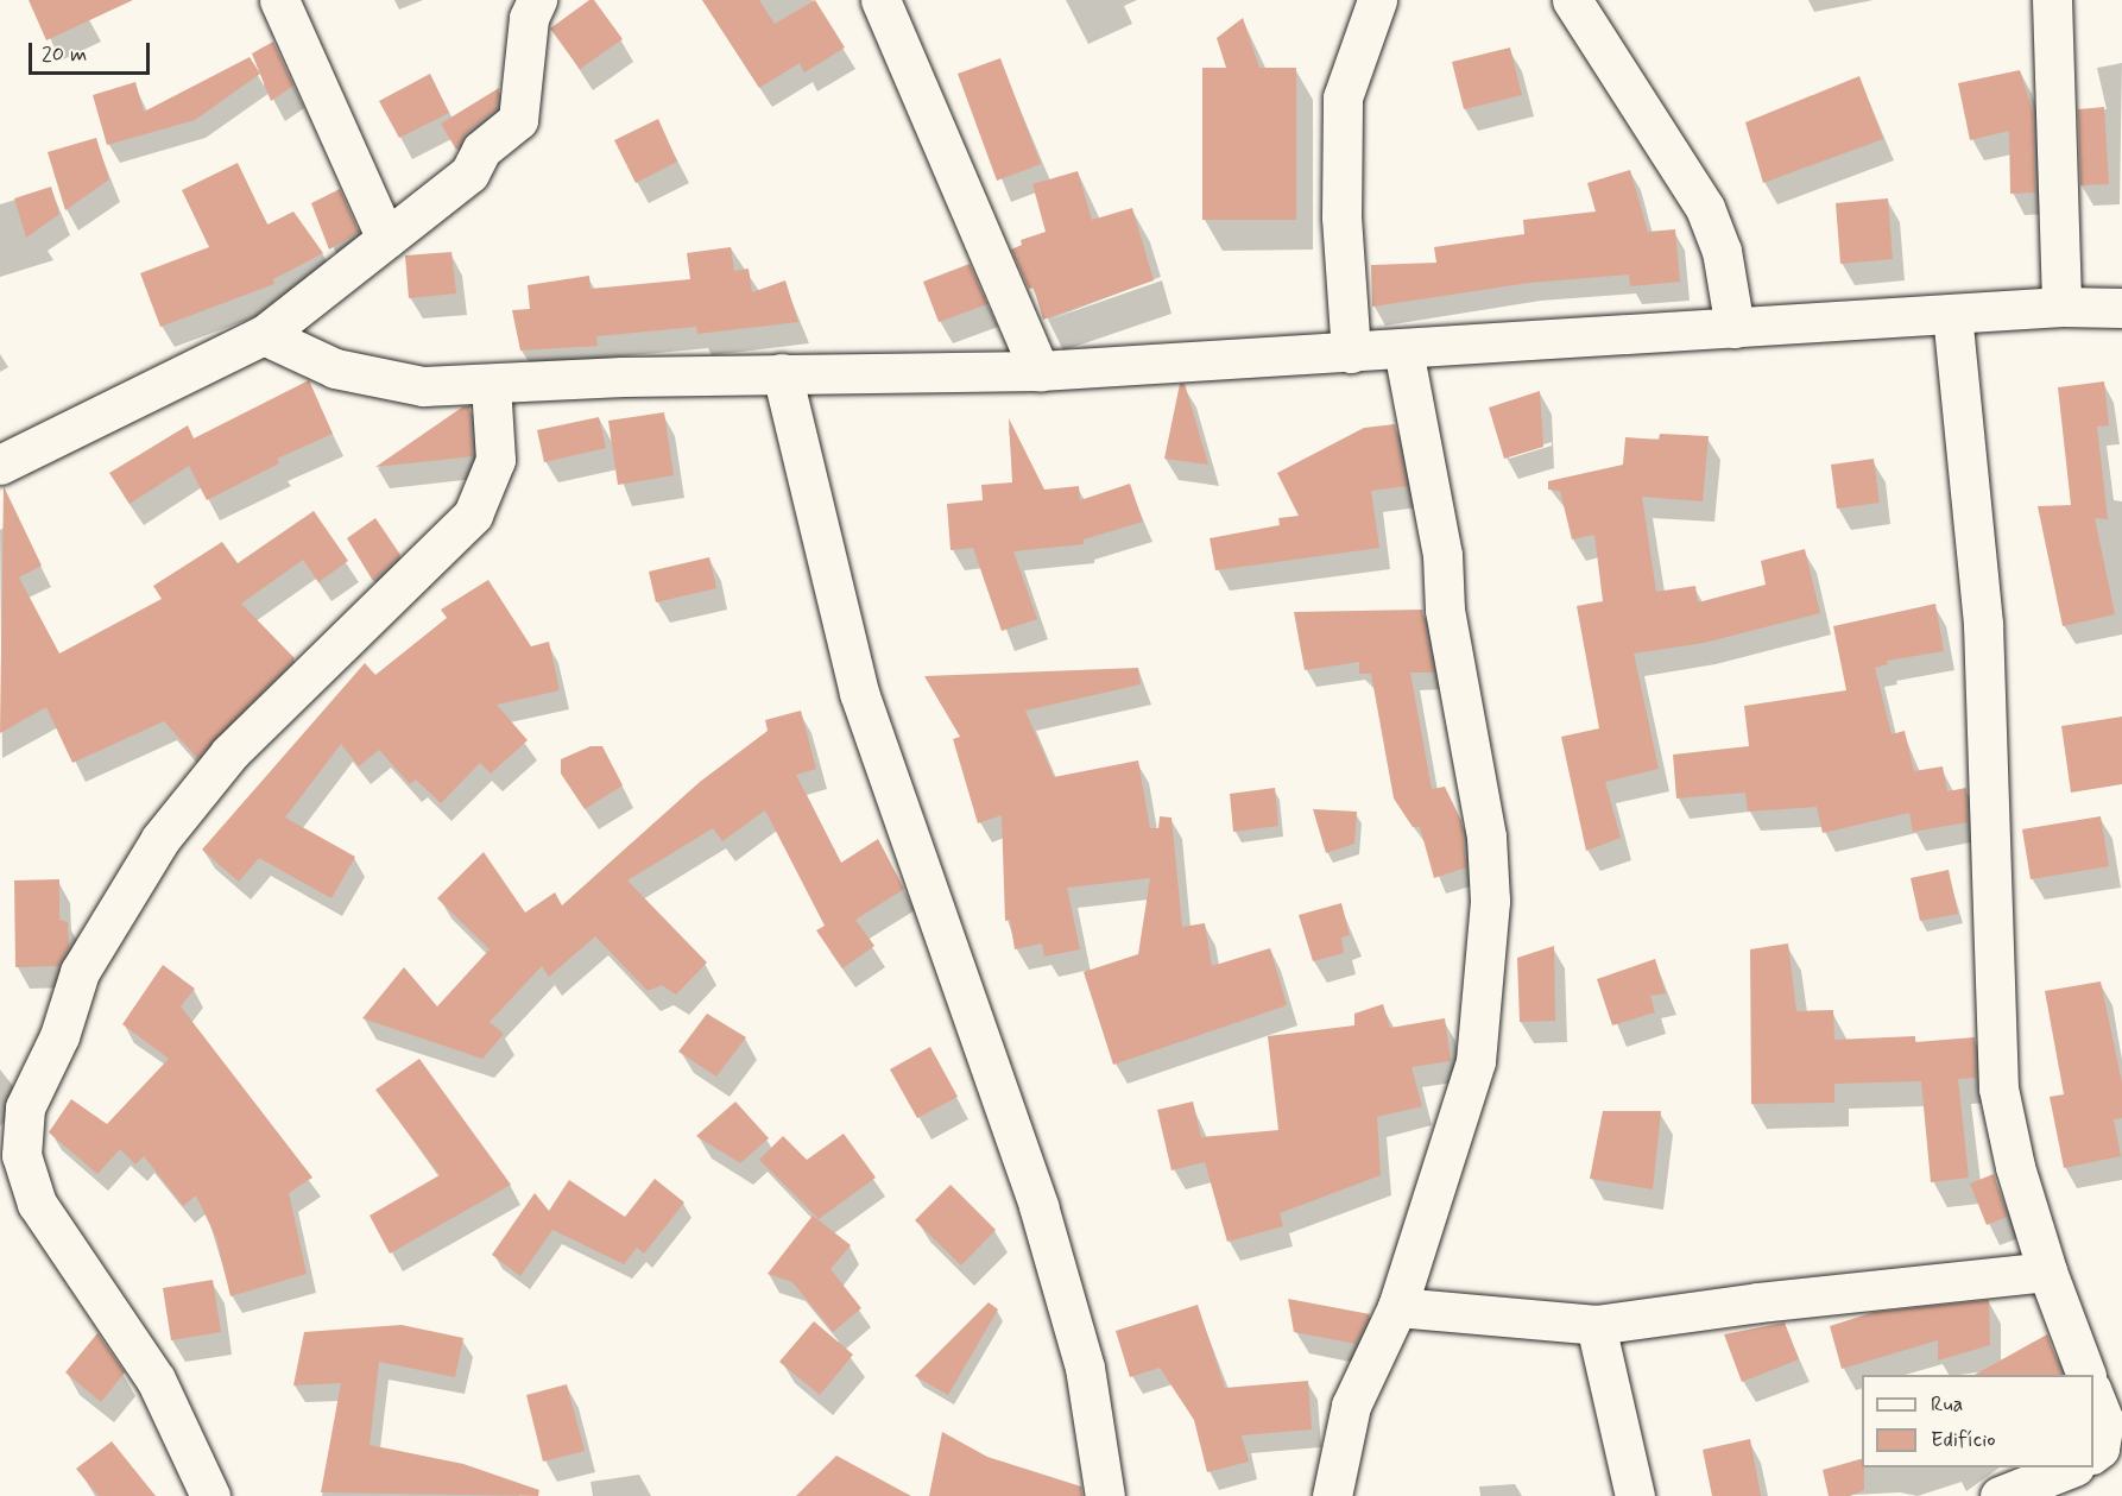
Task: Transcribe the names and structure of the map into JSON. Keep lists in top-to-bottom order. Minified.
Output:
{"legend":["Rua","Edifício"],"scale_bar":"20 m"}
